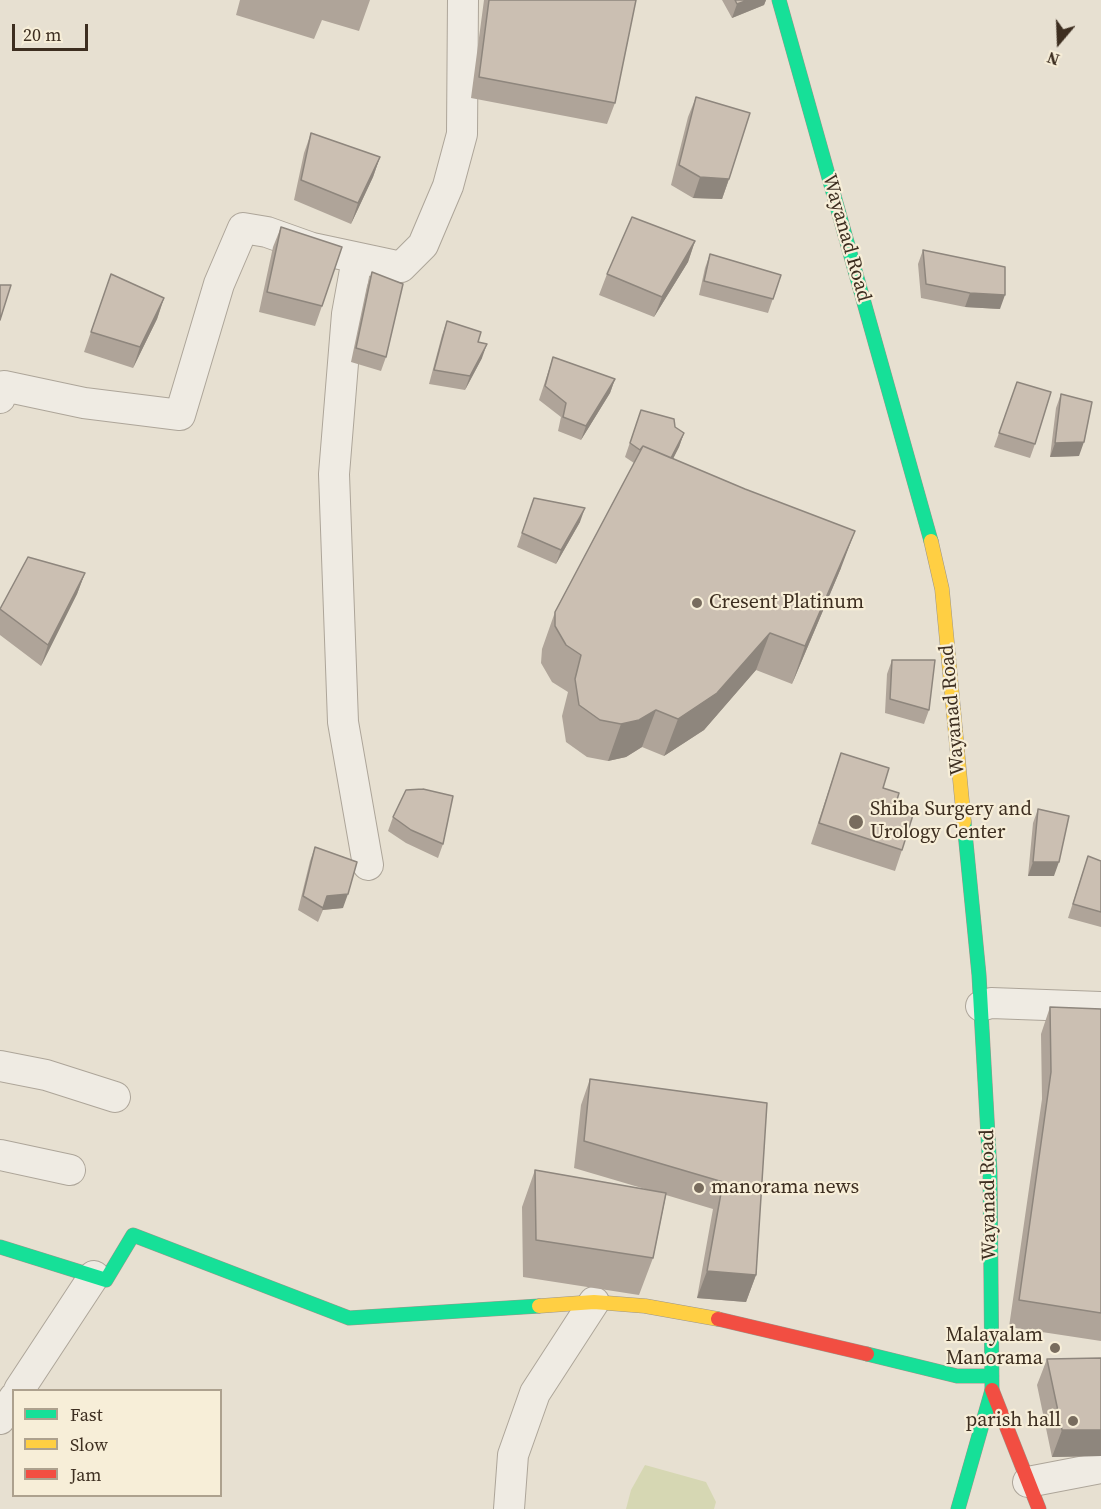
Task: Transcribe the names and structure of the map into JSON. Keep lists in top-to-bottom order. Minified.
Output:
{"streets":{"main road":["Wayanad Road"]},"places":["Cresent Platinum","Shiba Surgery and Urology Center","manorama news","Malayalam Manorama","parish hall"],"legend":["Fast","Slow","Jam"],"scale_bar":"20 m","north":"bottom"}
